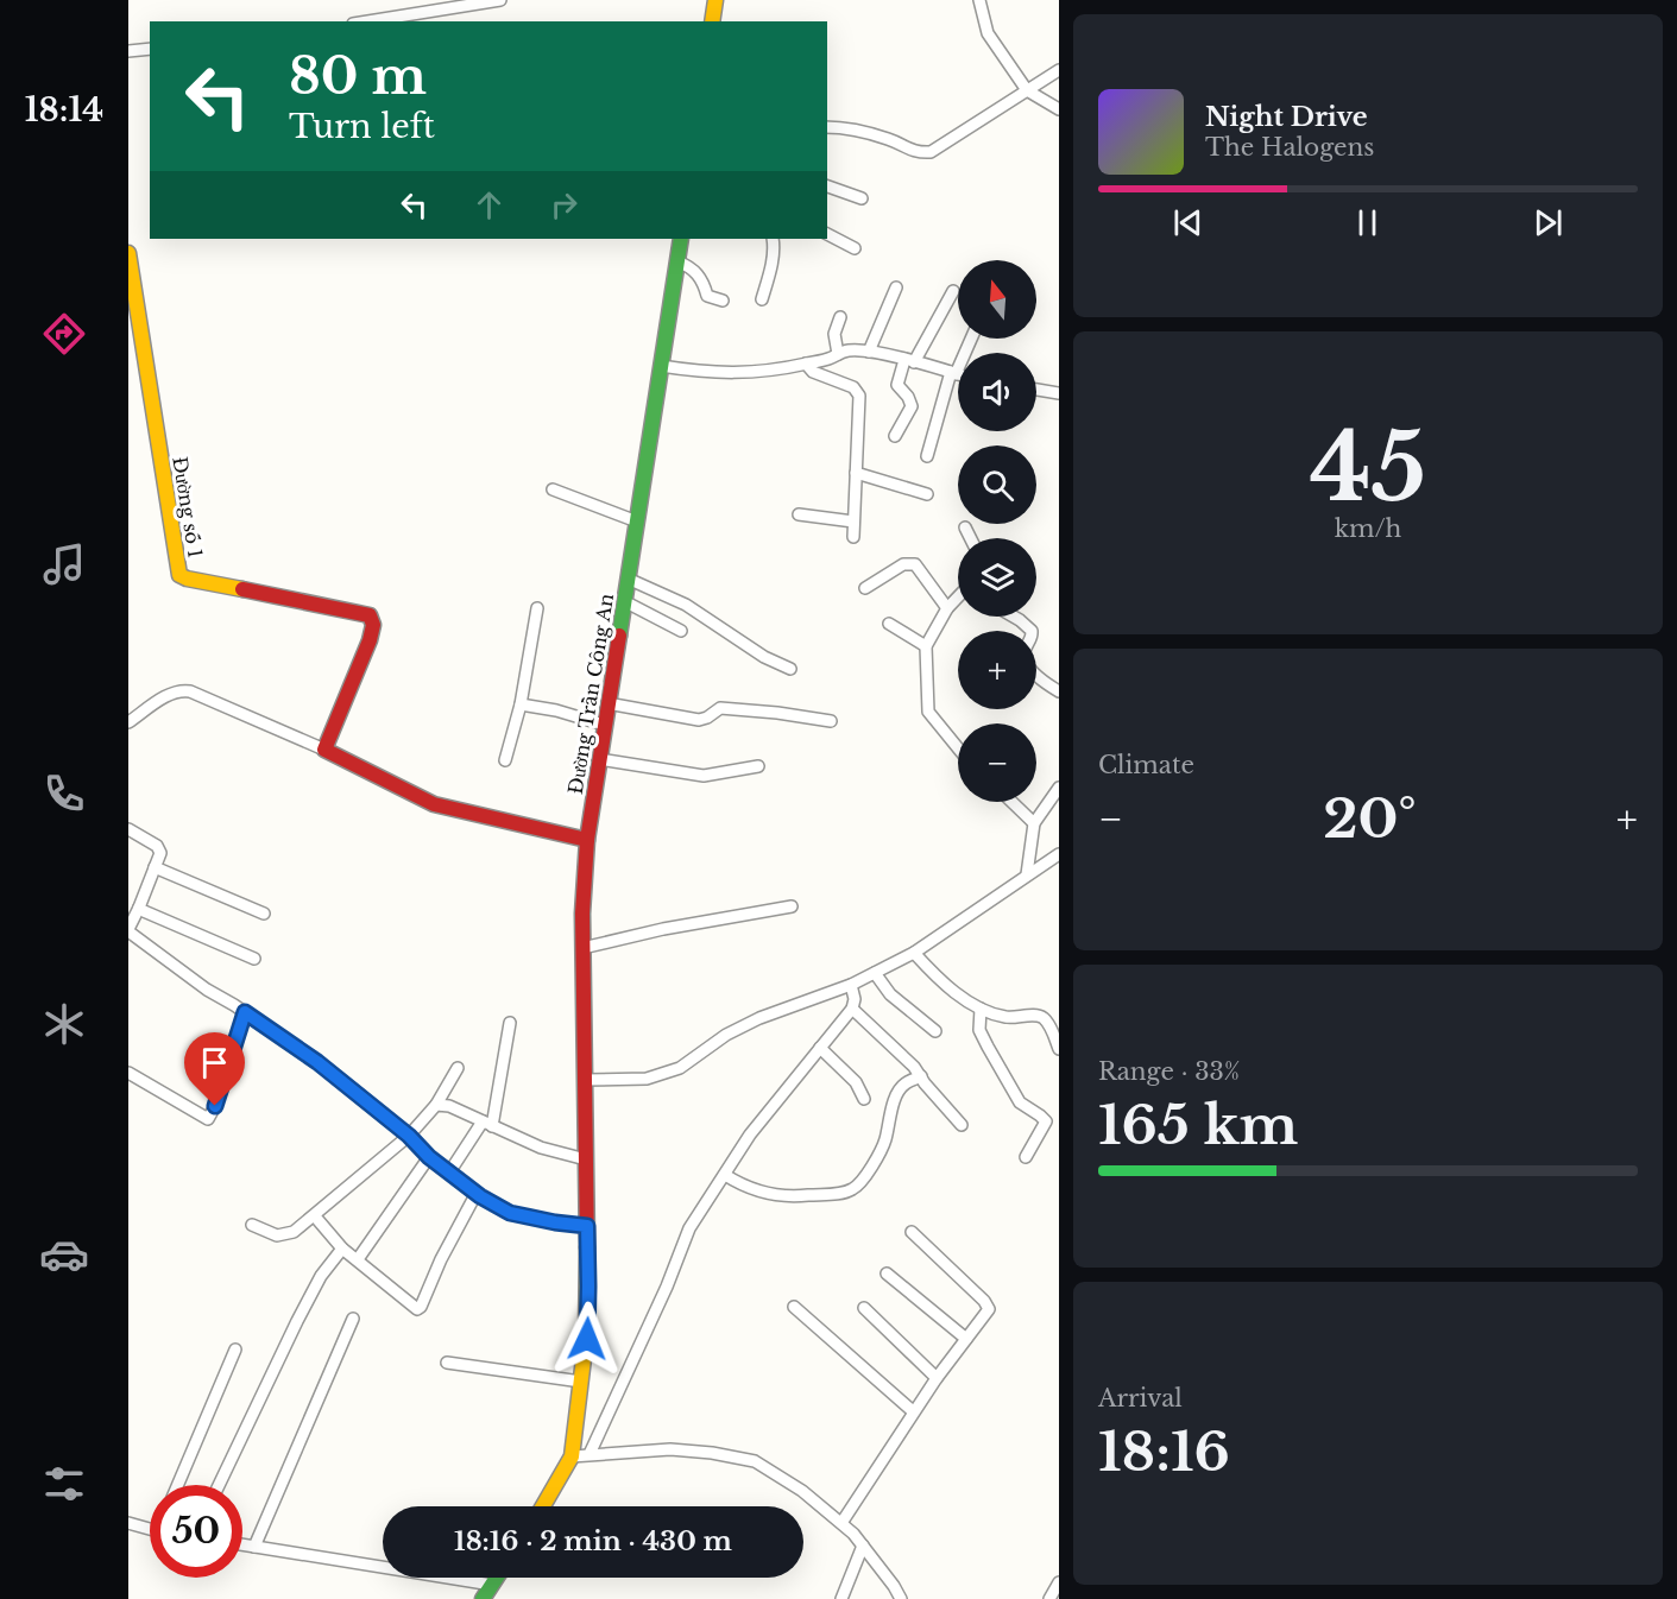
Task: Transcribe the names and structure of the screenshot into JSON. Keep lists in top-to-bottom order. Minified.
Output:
{"streets":{"main road":["Đường số 1","Đường Trần Công An"]},"north":"top","page":{"tabs":"18:14","turn":["80 m","Turn left"],"song":["Night Drive","The Halogens"],"map_buttons":["+","−"],"tile":[["45","km/h"],"Climate",["Range · 33%","165 km"],["Arrival","18:16"]],"heat":["−","20°","+"],"limit":"50","trip":"18:16 · 2 min · 430 m"}}
